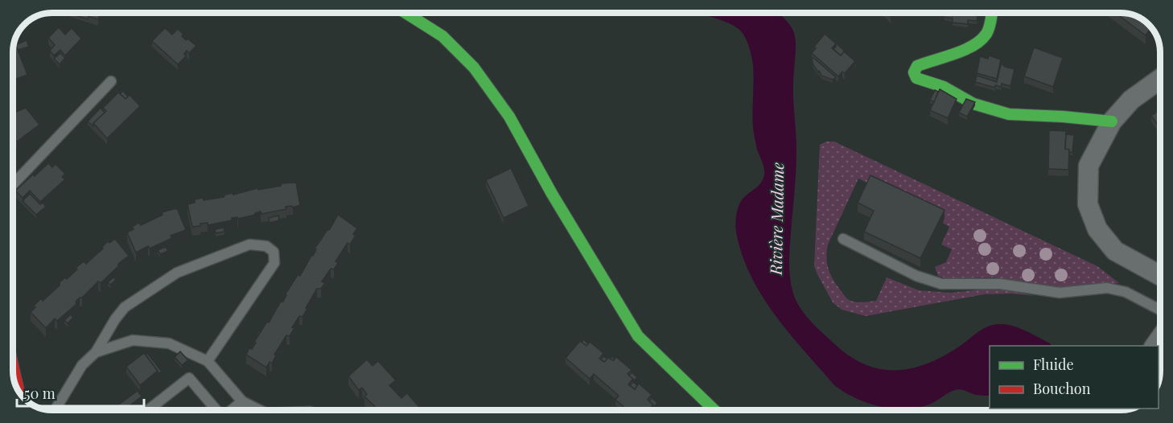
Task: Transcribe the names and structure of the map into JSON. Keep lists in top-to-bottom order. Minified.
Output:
{"water":["Rivière Madame"],"legend":["Fluide","Bouchon"],"scale_bar":"50 m"}
